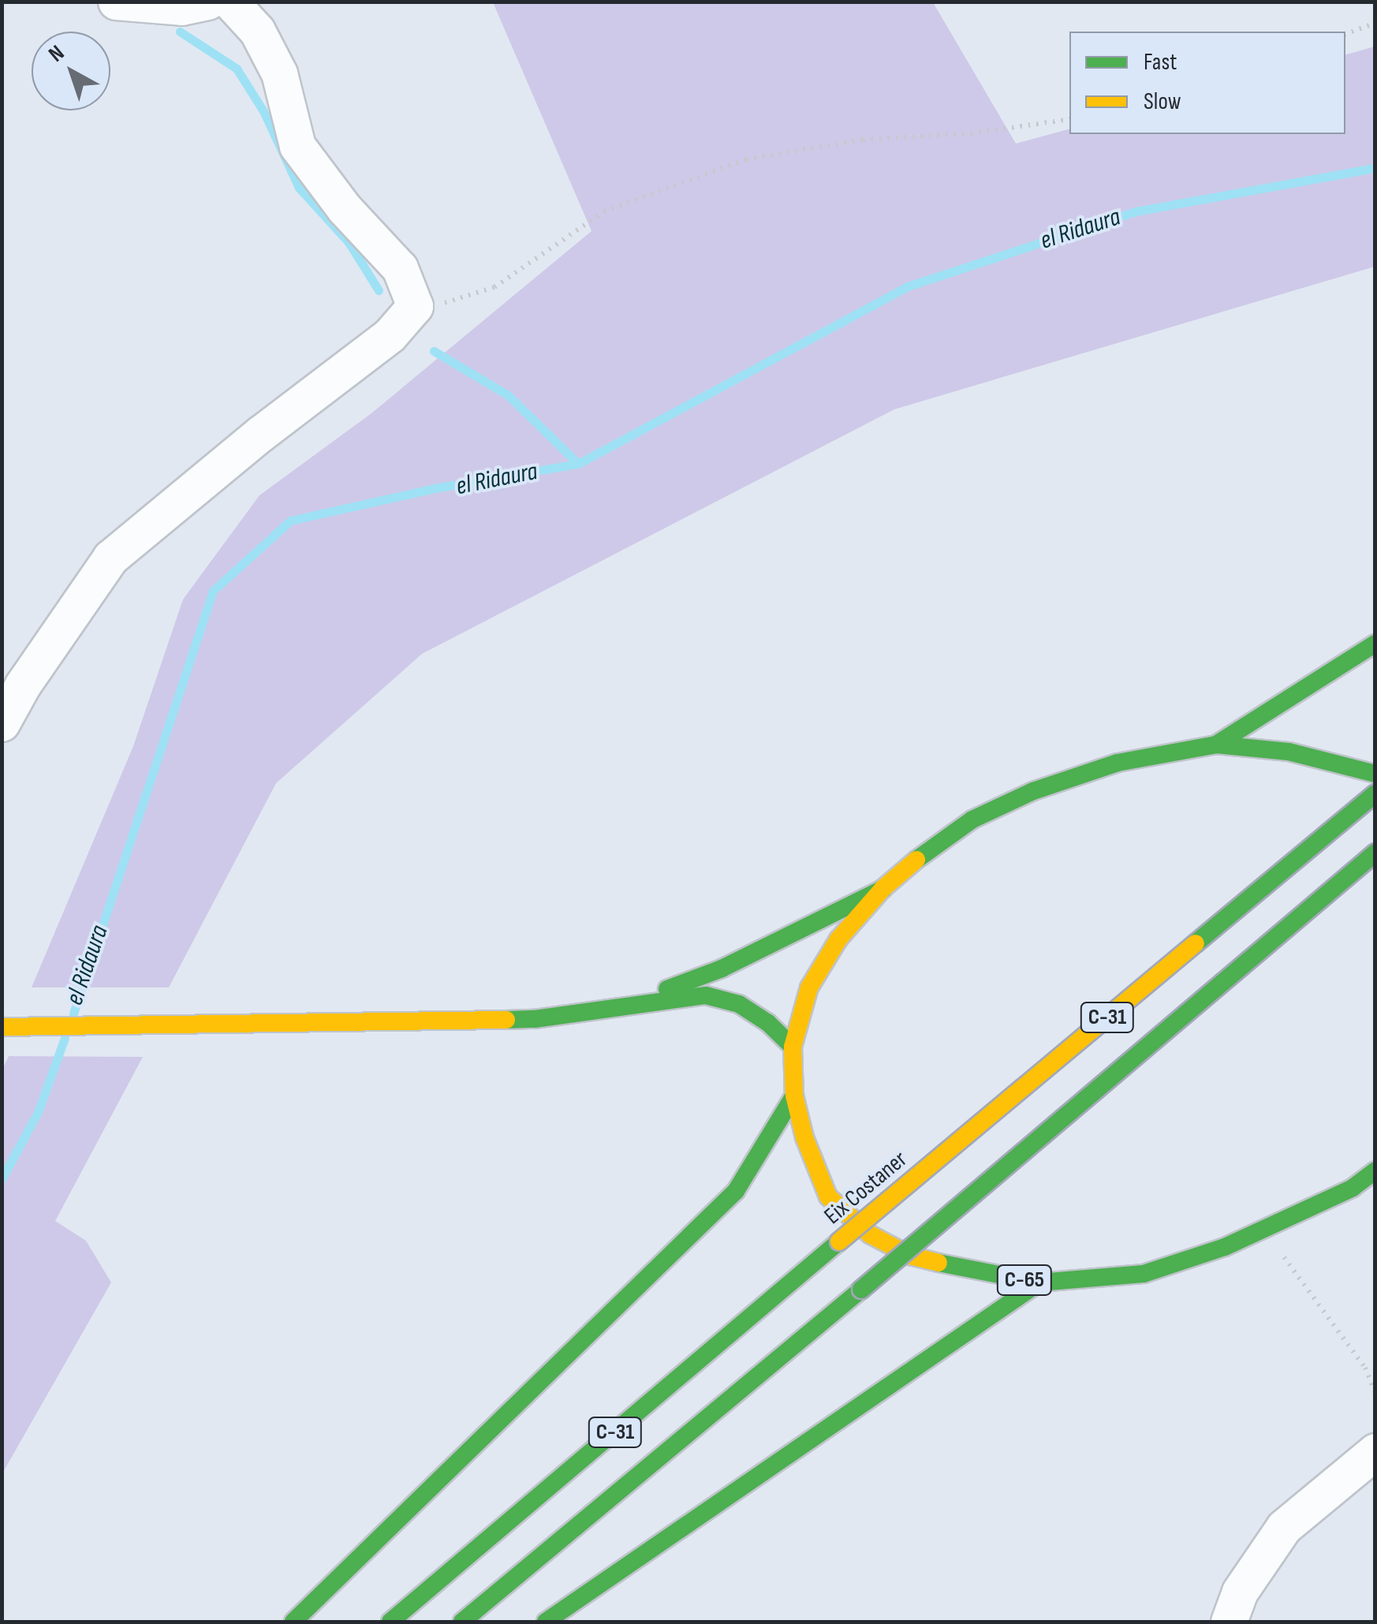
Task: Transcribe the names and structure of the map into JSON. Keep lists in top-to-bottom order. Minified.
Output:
{"streets":{"main road":["C-31","Eix Costaner","C-65"]},"water":["el Ridaura"],"legend":["Fast","Slow"],"north":"top left"}
